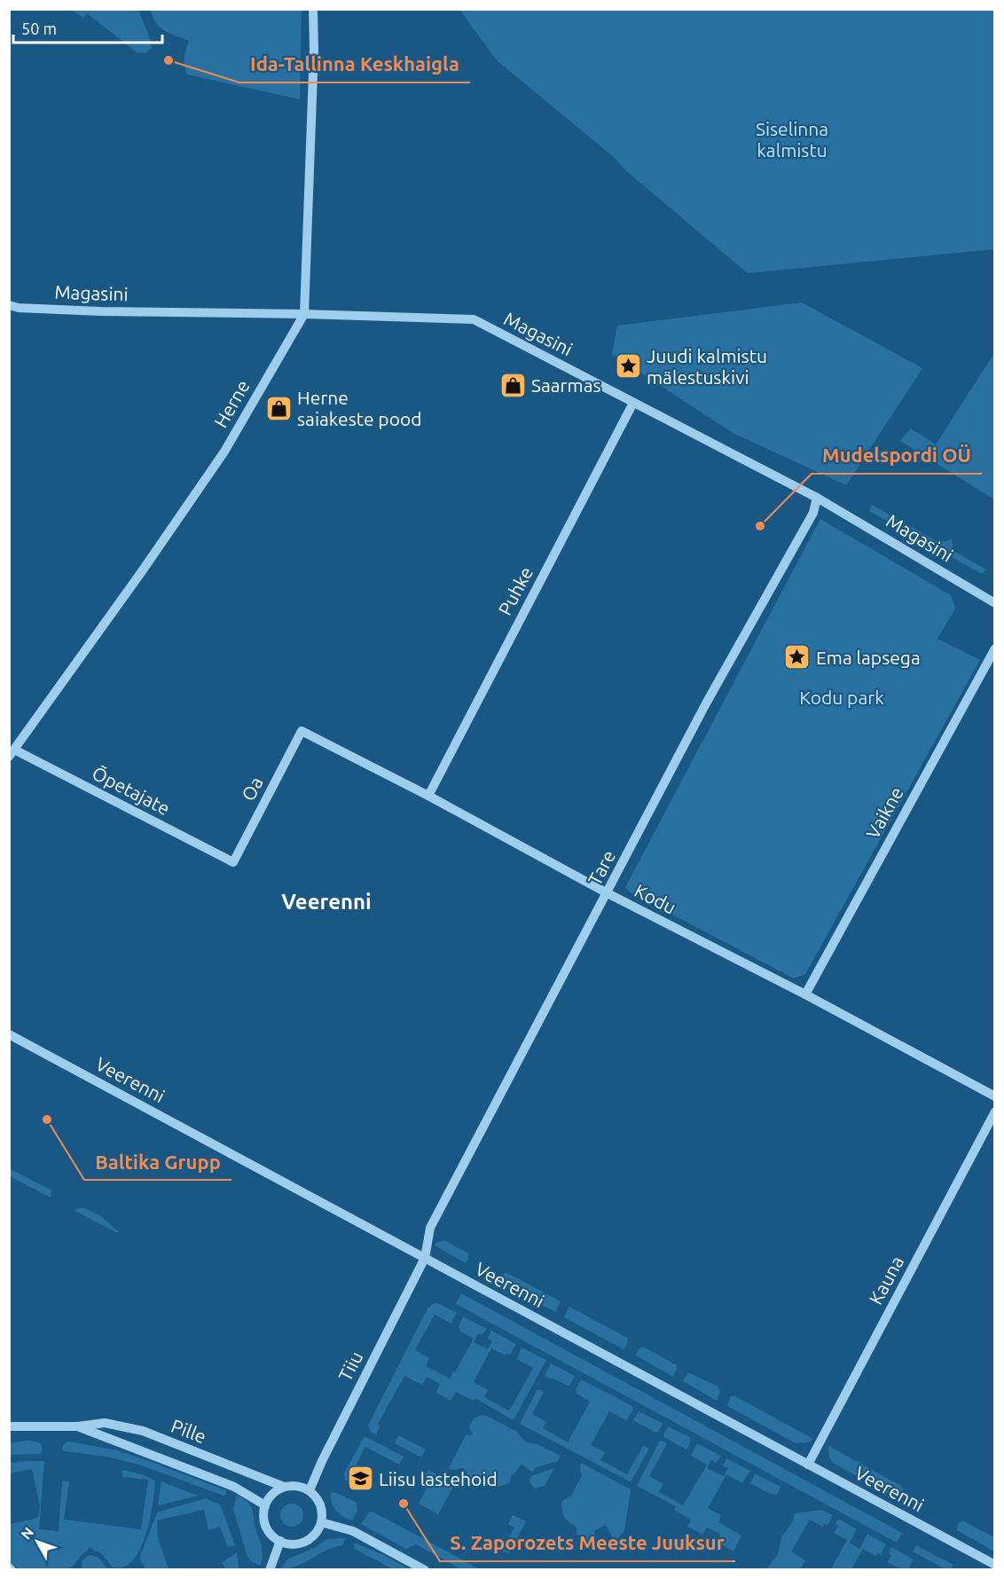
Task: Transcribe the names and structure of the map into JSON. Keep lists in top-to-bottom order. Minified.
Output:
{"streets":{"street":["Magasini","Herne","Puhke","Oa","Õpetajate","Vaikne","Tare","Kodu","Veerenni","Kauna","Tiiu","Pille"]},"crossings":[["Magasini","Herne"],["Magasini","Puhke"],["Magasini","Tare"],["Herne","Õpetajate"],["Puhke","Kodu"],["Oa","Õpetajate"],["Oa","Kodu"],["Vaikne","Kodu"],["Tare","Kodu"],["Tare","Veerenni"],["Tare","Tiiu"],["Veerenni","Kauna"],["Veerenni","Tiiu"],["Tiiu","Pille"]],"districts":["Veerenni"],"parks":["Siselinna kalmistu","Kodu park"],"places":{"other":["Ida-Tallinna Keskhaigla","Mudelspordi OÜ","Baltika Grupp","S. Zaporozets Meeste Juuksur"],"place":["Juudi kalmistu mälestuskivi","Ema lapsega"],"shop":["Saarmas","Herne saiakeste pood"],"school or university":["Liisu lastehoid"]},"scale_bar":"50 m","north":"top left"}
